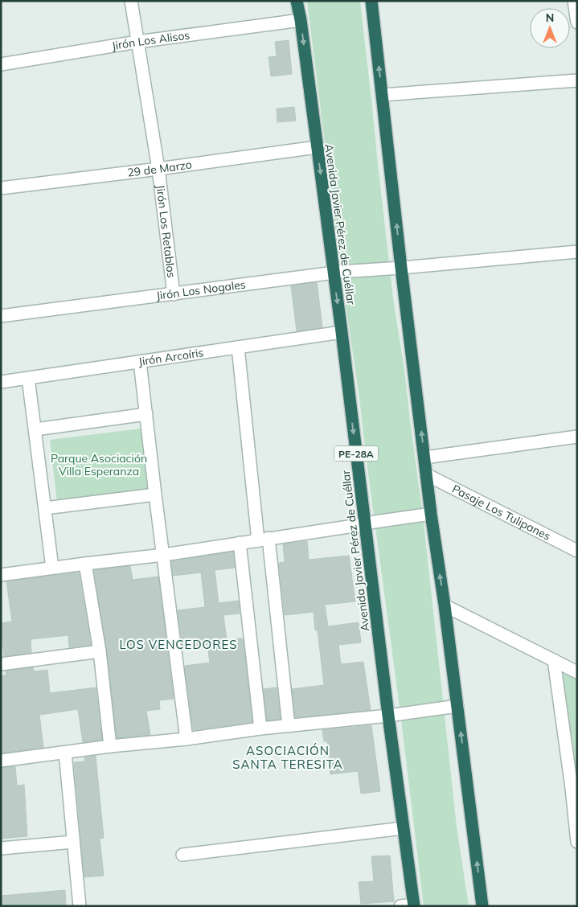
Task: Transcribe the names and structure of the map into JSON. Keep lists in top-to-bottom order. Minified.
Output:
{"streets":{"highway":["Avenida Javier Pérez de Cuéllar","PE-28A"],"street":["Jirón Los Alisos","29 de Marzo","Jirón Los Retablos","Jirón Los Nogales","Jirón Arcoíris","Pasaje Los Tulipanes"]},"crossings":[["Jirón Los Alisos","Avenida Javier Pérez de Cuéllar"],["Jirón Los Alisos","Jirón Los Retablos"],["29 de Marzo","Avenida Javier Pérez de Cuéllar"],["29 de Marzo","Jirón Los Retablos"],["Avenida Javier Pérez de Cuéllar","Jirón Los Nogales"],["Avenida Javier Pérez de Cuéllar","Jirón Arcoíris"],["Jirón Los Retablos","Jirón Los Nogales"]],"districts":["LOS VENCEDORES","ASOCIACIÓN SANTA TERESITA"],"parks":["Parque Asociación Villa Esperanza"],"north":"top"}
